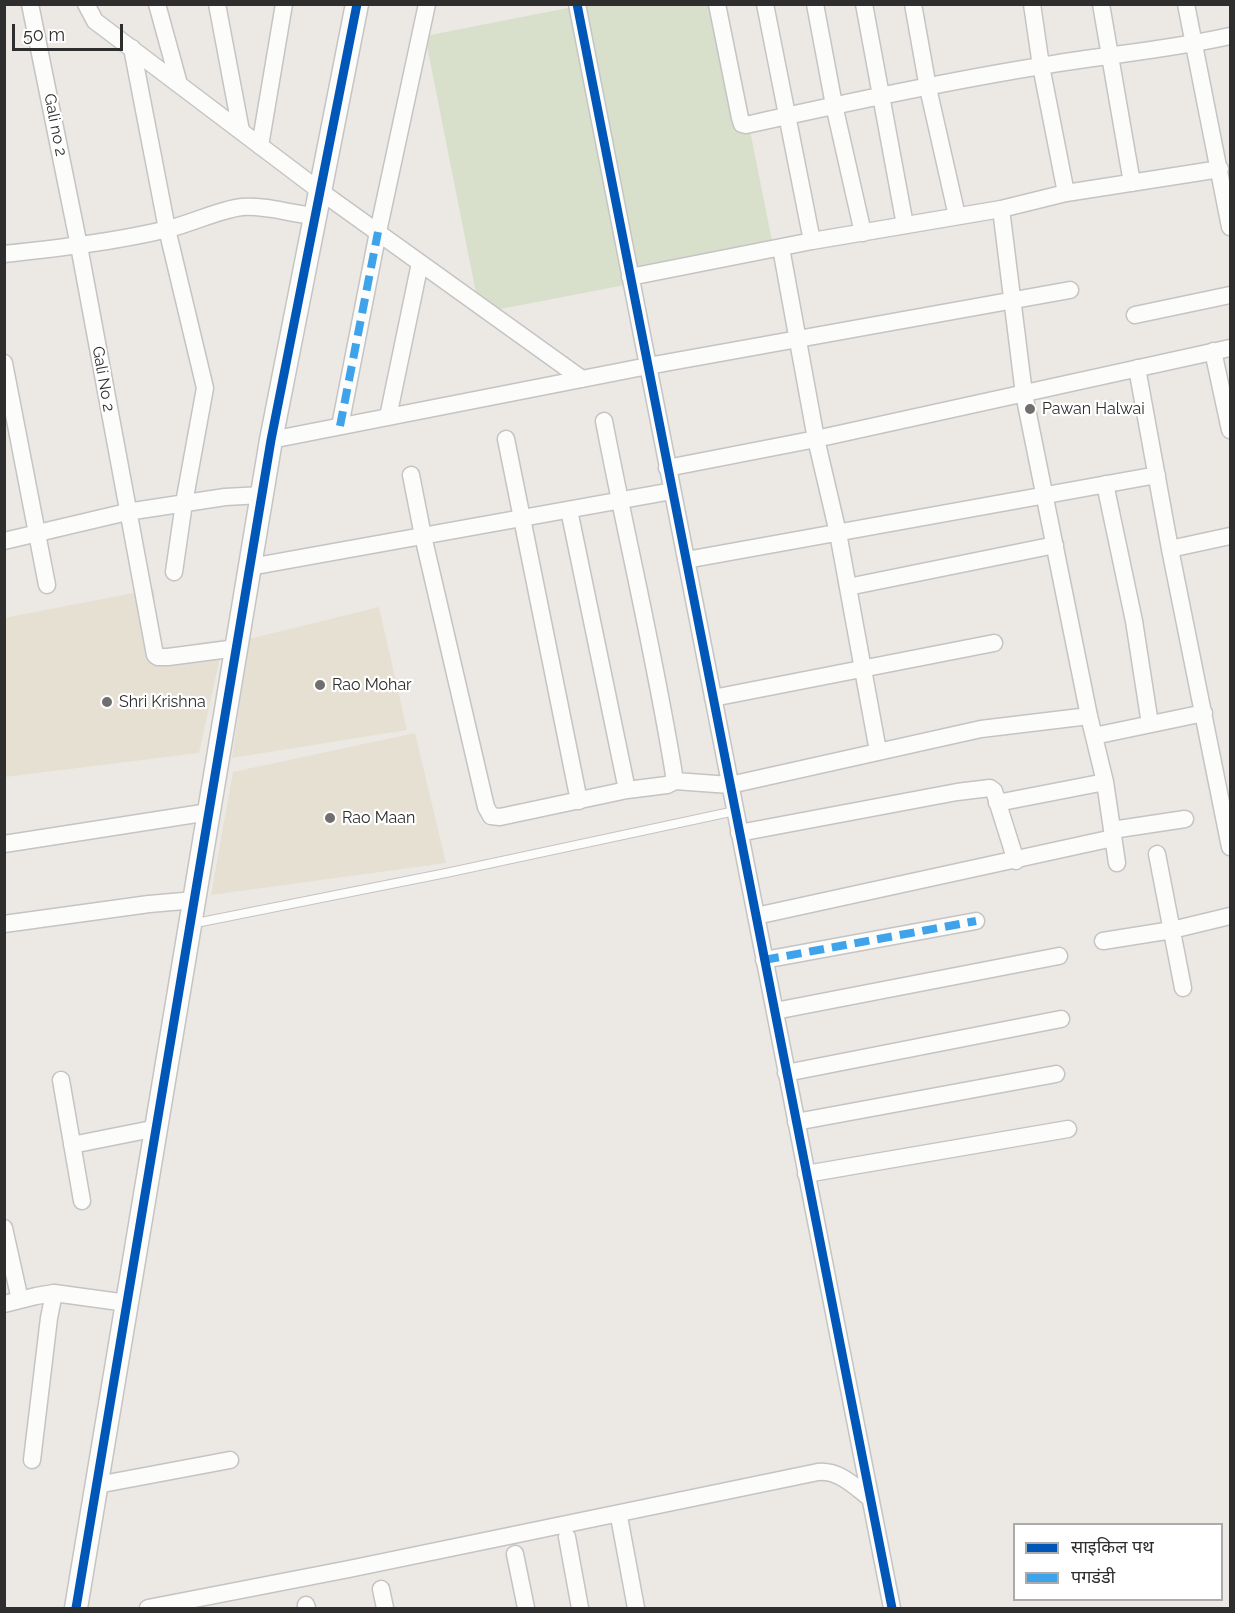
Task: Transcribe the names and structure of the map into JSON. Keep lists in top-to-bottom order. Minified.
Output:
{"streets":{"street":["Gali no 2","Gali No 2"]},"crossings":[["Gali no 2","Gali No 2"]],"places":["Pawan Halwai","Rao Mohar","Shri Krishna","Rao Maan"],"legend":["साइकिल पथ","पगडंडी"],"scale_bar":"50 m"}
